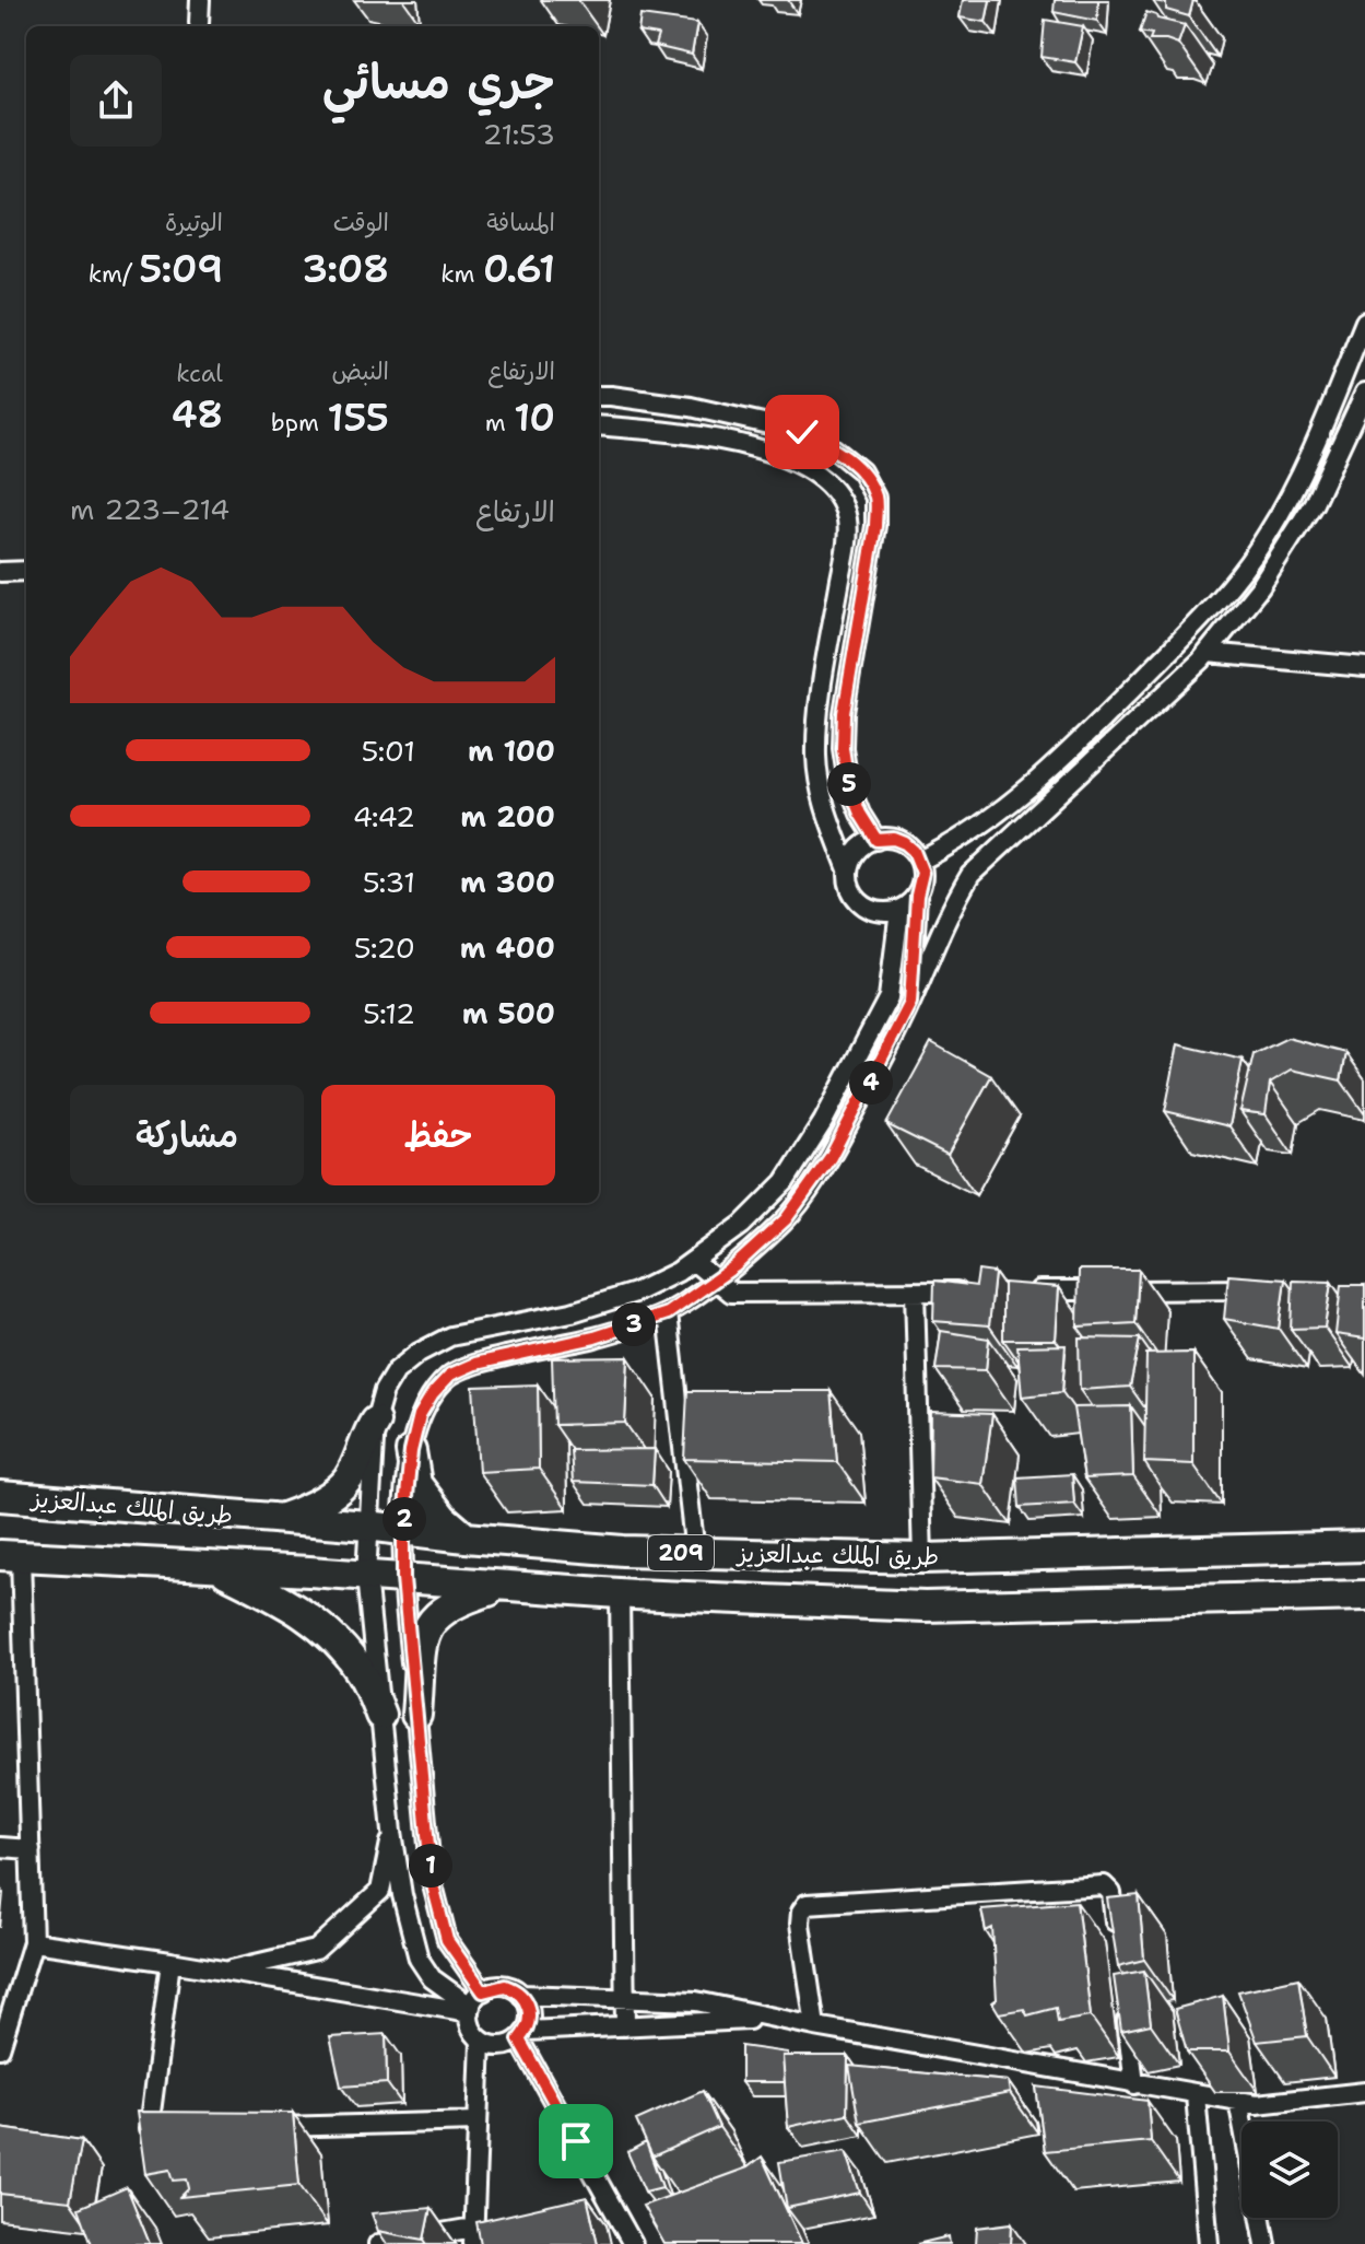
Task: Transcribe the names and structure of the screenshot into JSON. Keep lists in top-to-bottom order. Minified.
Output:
{"streets":{"main road":["طريق الملك عبدالعزيز","209"]},"page":{"heading":["جري مسائي","21:53"],"stats":[["المسافة","0.61 km"],["الوقت","3:08"],["الوتيرة","5:09 /km"],["الارتفاع","10 m"],["النبض","155 bpm"],["kcal","48"]],"chart":["الارتفاع","214–223 m"],"list":[{"name":"100 m","note":"5:01"},{"name":"200 m","note":"4:42"},{"name":"300 m","note":"5:31"},{"name":"400 m","note":"5:20"},{"name":"500 m","note":"5:12"}],"pins":["5","4","3","2","1"],"buttons":["حفظ","مشاركة"]}}
